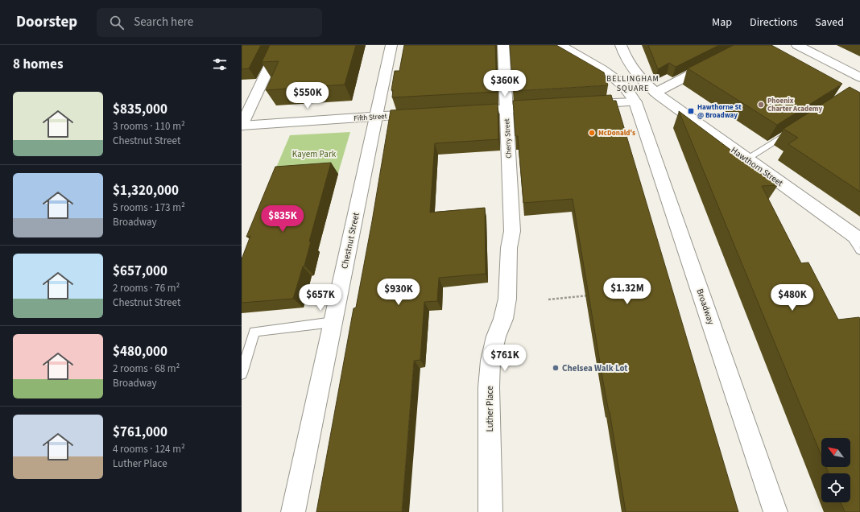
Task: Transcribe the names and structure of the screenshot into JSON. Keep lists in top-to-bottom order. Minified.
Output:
{"streets":{"street":["Fifth Street","Cherry Street","Hawthorn Street","Chestnut Street","Broadway","Luther Place"]},"crossings":[["Fifth Street","Chestnut Street"],["Cherry Street","Luther Place"]],"districts":["BELLINGHAM SQUARE"],"parks":["Kayem Park"],"places":{"other":["Phoenix Charter Academy","McDonald's","Chelsea Walk Lot"],"transit":["Hawthorne St @ Broadway"]},"north":"top left","page":{"header":"Doorstep","search":"Search here","nav":["Map","Directions","Saved"],"heading":"8 homes","price":["$360K","$550K","$835K","$1.32M","$930K","$657K","$480K","$761K"],"list":[{"name":"$835,000","note":"3 rooms · 110 m² · Chestnut Street"},{"name":"$1,320,000","note":"5 rooms · 173 m² · Broadway"},{"name":"$657,000","note":"2 rooms · 76 m² · Chestnut Street"},{"name":"$480,000","note":"2 rooms · 68 m² · Broadway"},{"name":"$761,000","note":"4 rooms · 124 m² · Luther Place"}]}}
